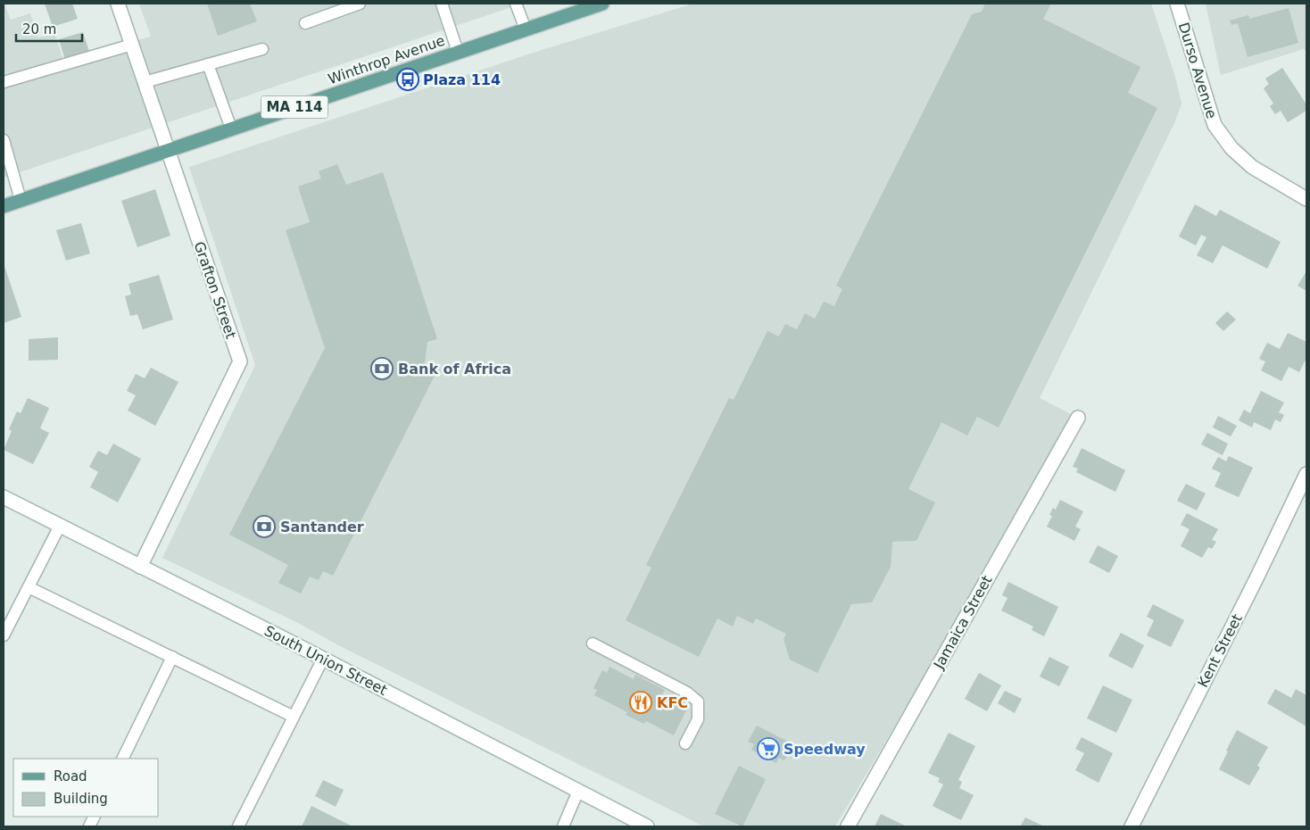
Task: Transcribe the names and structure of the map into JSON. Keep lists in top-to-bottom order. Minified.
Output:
{"streets":{"main road":["Winthrop Avenue","MA 114"],"street":["Durso Avenue","Grafton Street","Jamaica Street","Kent Street","South Union Street"]},"crossings":[["Winthrop Avenue","Grafton Street"],["Grafton Street","South Union Street"]],"places":{"bus stop":["Plaza 114"],"bank":["Bank of Africa","Santander"],"restaurant":["KFC"],"supermarket":["Speedway"]},"legend":["Road","Building"],"scale_bar":"20 m"}
